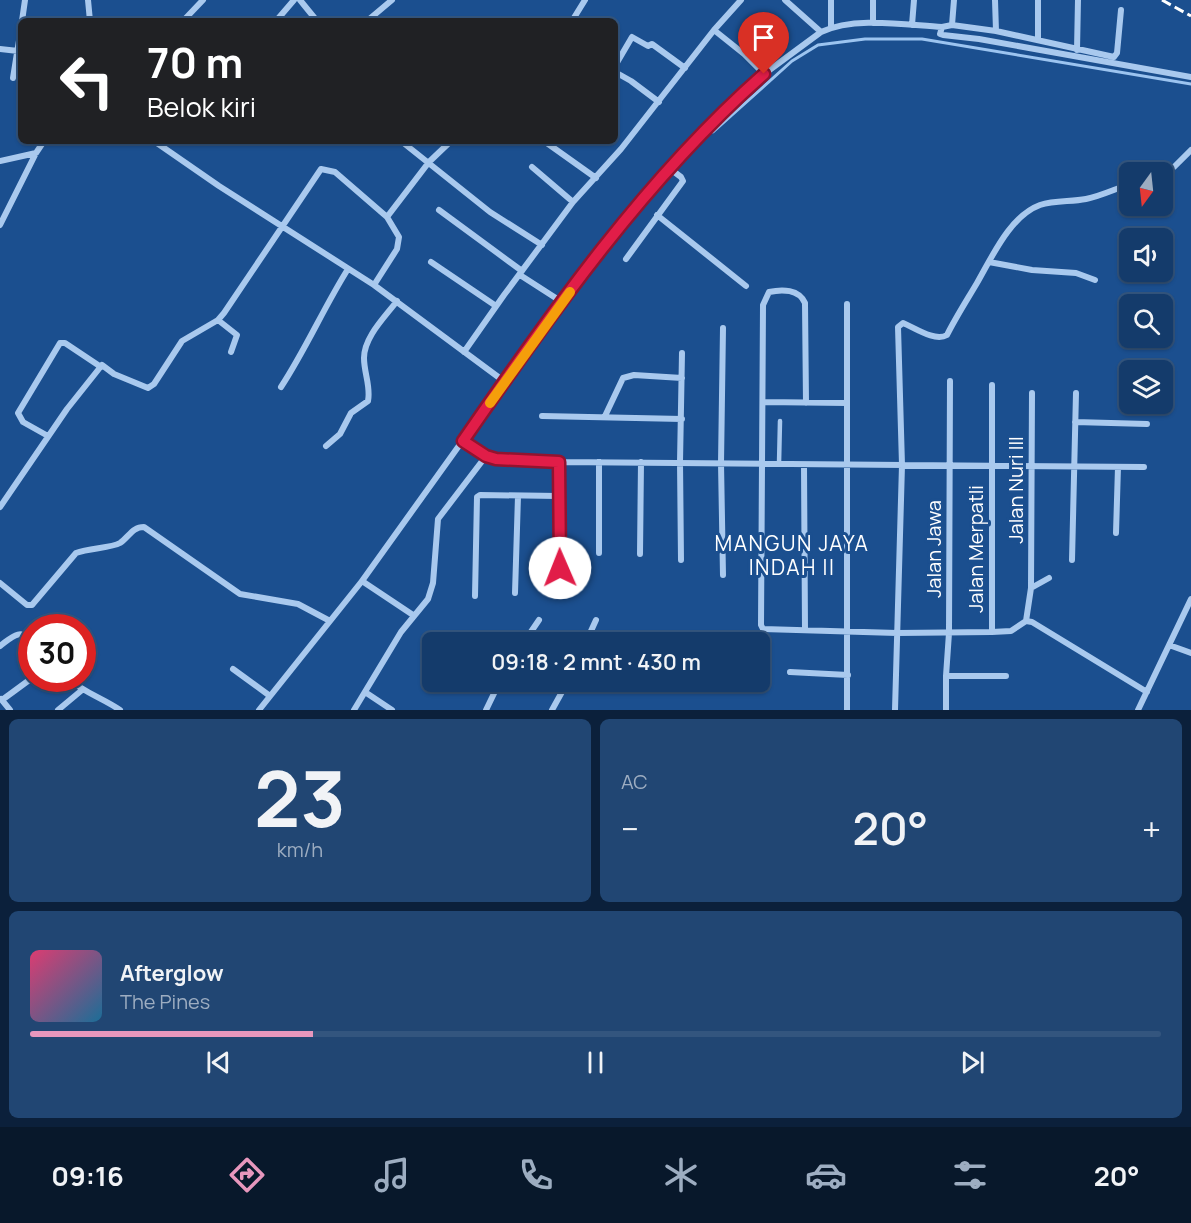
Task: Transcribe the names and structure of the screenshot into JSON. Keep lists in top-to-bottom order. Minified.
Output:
{"streets":{"street":["Jalan Nuri III","Jalan Jawa","Jalan Merpatli"]},"districts":["MANGUN JAYA INDAH II"],"north":"bottom","page":{"turn":["70 m","Belok kiri"],"limit":"30","trip":"09:18 · 2 mnt · 430 m","tile":[["23","km/h"],"AC"],"heat":["−","20°","+"],"song":["Afterglow","The Pines"],"tabs":["09:16","20°"]}}
